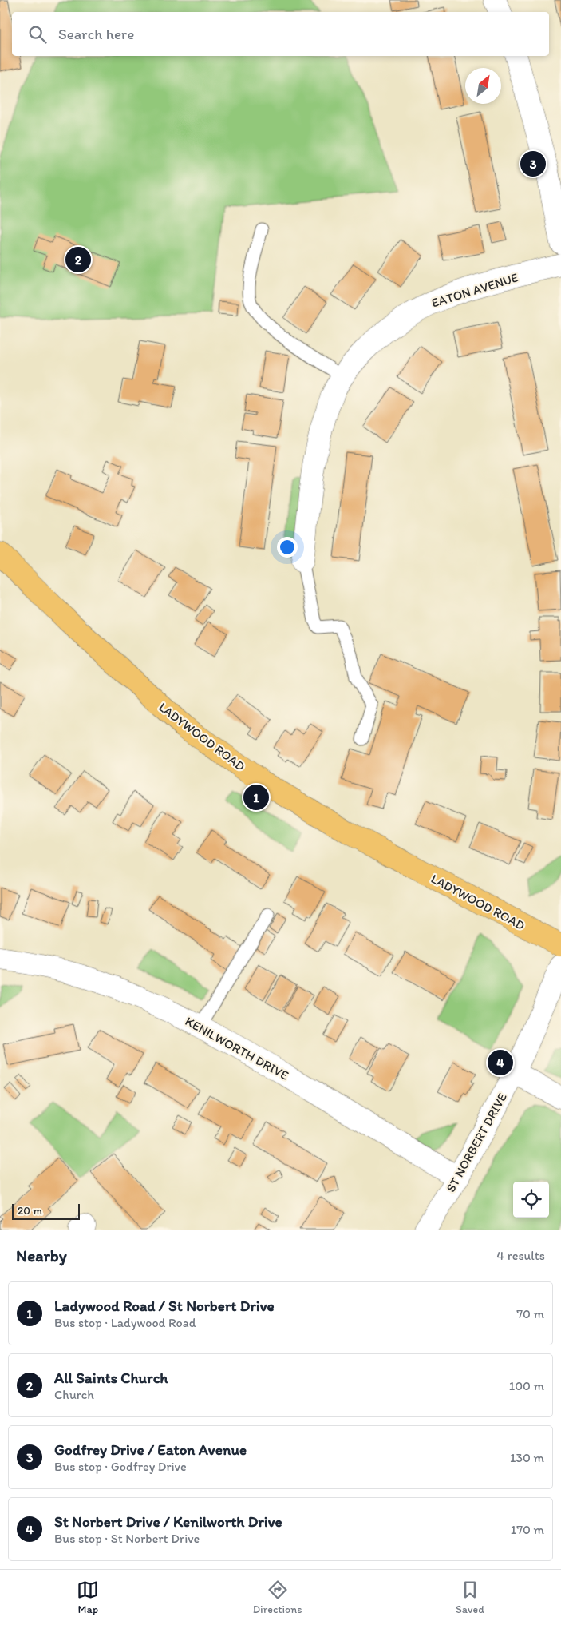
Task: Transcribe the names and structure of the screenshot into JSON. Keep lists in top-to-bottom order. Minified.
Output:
{"streets":{"main road":["LADYWOOD ROAD"],"street":["EATON AVENUE","KENILWORTH DRIVE","ST NORBERT DRIVE"]},"crossings":[["KENILWORTH DRIVE","ST NORBERT DRIVE"]],"scale_bar":"20 m","north":"top right","page":{"search":"Search here","pins":["3","2","1","4"],"scale":"20 m","heading":["Nearby","4 results"],"list":[{"mark":"1","name":"Ladywood Road / St Norbert Drive","note":"Bus stop · Ladywood Road","value":"70 m"},{"mark":"2","name":"All Saints Church","note":"Church","value":"100 m"},{"mark":"3","name":"Godfrey Drive / Eaton Avenue","note":"Bus stop · Godfrey Drive","value":"130 m"},{"mark":"4","name":"St Norbert Drive / Kenilworth Drive","note":"Bus stop · St Norbert Drive","value":"170 m"}],"nav":["Map","Directions","Saved"]}}
